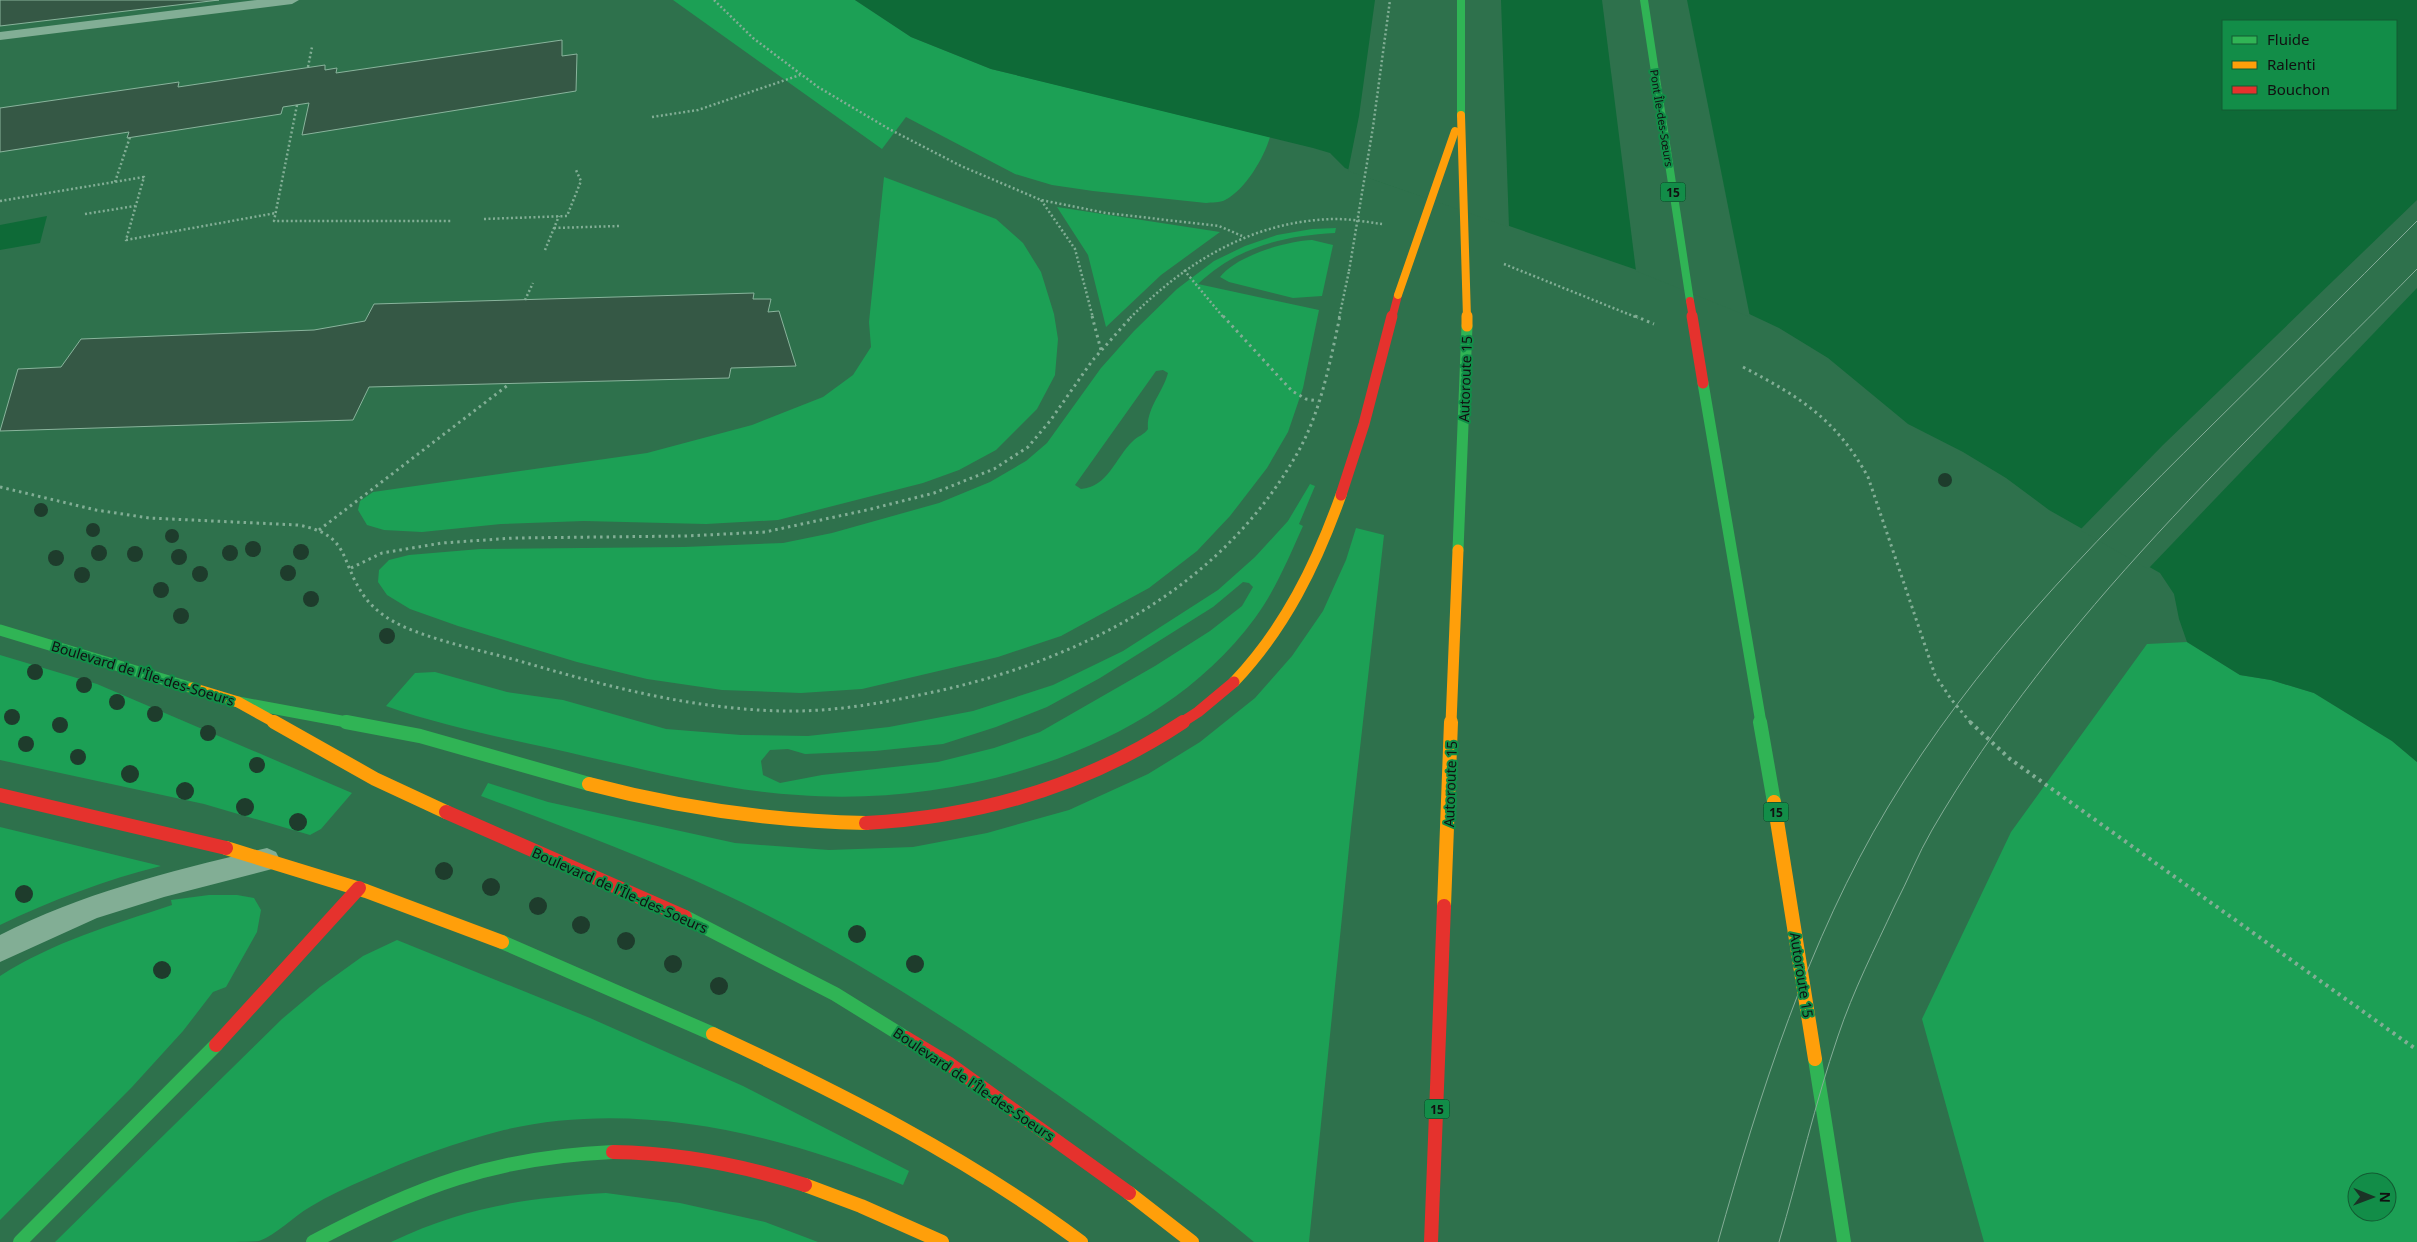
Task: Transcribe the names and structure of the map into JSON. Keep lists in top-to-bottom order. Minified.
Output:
{"streets":{"main road":["Pont Île-des-Sœurs","15","Autoroute 15","Boulevard de l'Île-des-Soeurs"]},"crossings":[["Pont Île-des-Sœurs","Autoroute 15"],["15","Autoroute 15"]],"legend":["Fluide","Ralenti","Bouchon"],"north":"right"}
